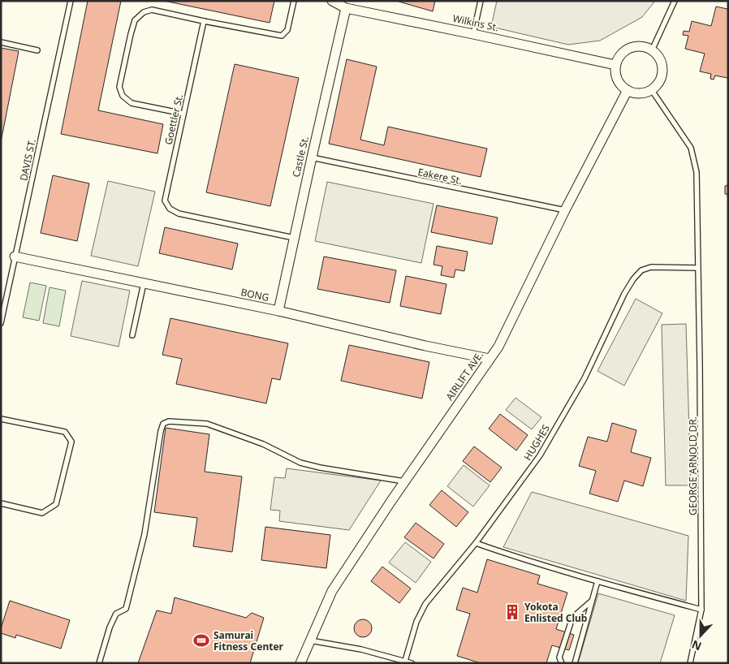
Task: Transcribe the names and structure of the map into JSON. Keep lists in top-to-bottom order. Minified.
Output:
{"streets":{"street":["Wilkins St.","Castle St.","BONG","AIRLIFT AVE."],"lane":["Goettler St.","DAVIS ST.","Eakere St.","HUGHES","GEORGE ARNOLD DR."]},"crossings":[["Wilkins St.","Castle St."],["Wilkins St.","AIRLIFT AVE."],["Wilkins St.","GEORGE ARNOLD DR."],["Goettler St.","Castle St."],["Castle St.","Eakere St."],["Castle St.","BONG"],["DAVIS ST.","BONG"],["Eakere St.","AIRLIFT AVE."],["BONG","AIRLIFT AVE."],["AIRLIFT AVE.","GEORGE ARNOLD DR."],["HUGHES","GEORGE ARNOLD DR."]],"places":{"building":["Yokota Enlisted Club"],"sports":["Samurai Fitness Center"]},"north":"bottom"}
